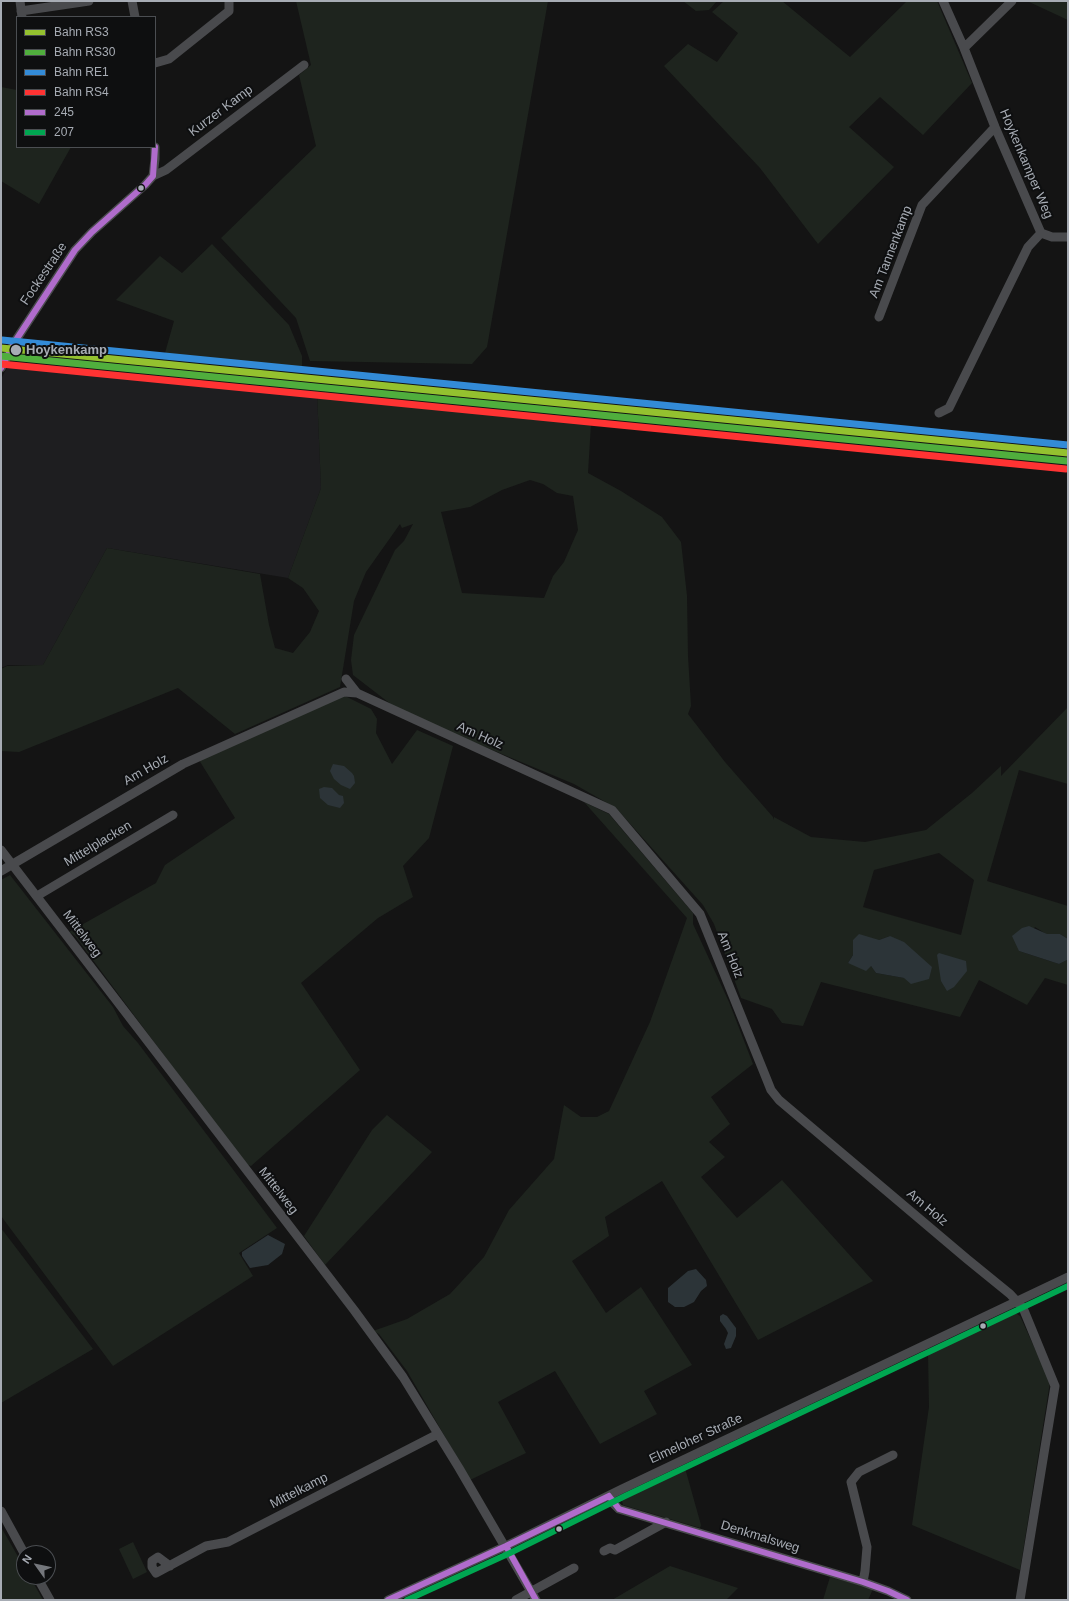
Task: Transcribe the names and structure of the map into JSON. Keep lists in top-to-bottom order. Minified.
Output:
{"streets":{"street":["Kurzer Kamp","Hoykenkamper Weg","Am Tannenkamp","Fockestraße","Am Holz","Mittelplacken","Mittelweg","Elmeloher Straße","Mittelkamp","Denkmalsweg"]},"crossings":[["Kurzer Kamp","Fockestraße"],["Hoykenkamper Weg","Am Tannenkamp"],["Am Holz","Mittelweg"],["Am Holz","Elmeloher Straße"],["Mittelplacken","Mittelweg"],["Mittelweg","Elmeloher Straße"],["Mittelweg","Mittelkamp"],["Elmeloher Straße","Denkmalsweg"]],"places":["Hoykenkamp"],"lines":["transit line 245","rail line RE1","rail line RS3","rail line RS30","rail line RS4","transit line 207"],"legend":["Bahn RS3","Bahn RS30","Bahn RE1","Bahn RS4","245","207"],"north":"top left"}
